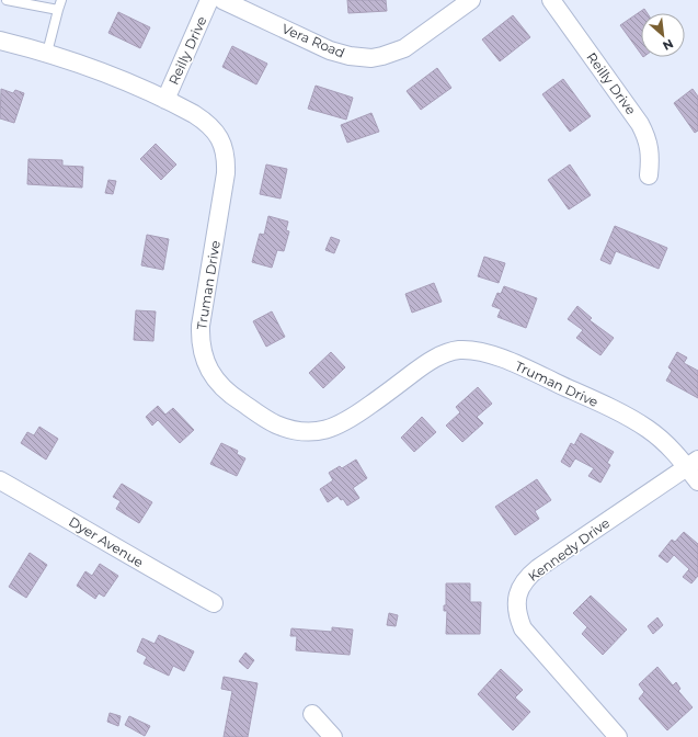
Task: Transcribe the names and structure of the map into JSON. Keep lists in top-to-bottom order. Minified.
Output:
{"streets":{"street":["Vera Road","Reilly Drive","Truman Drive","Dyer Avenue","Kennedy Drive"]},"crossings":[["Reilly Drive","Truman Drive"],["Truman Drive","Kennedy Drive"]],"north":"bottom right"}
